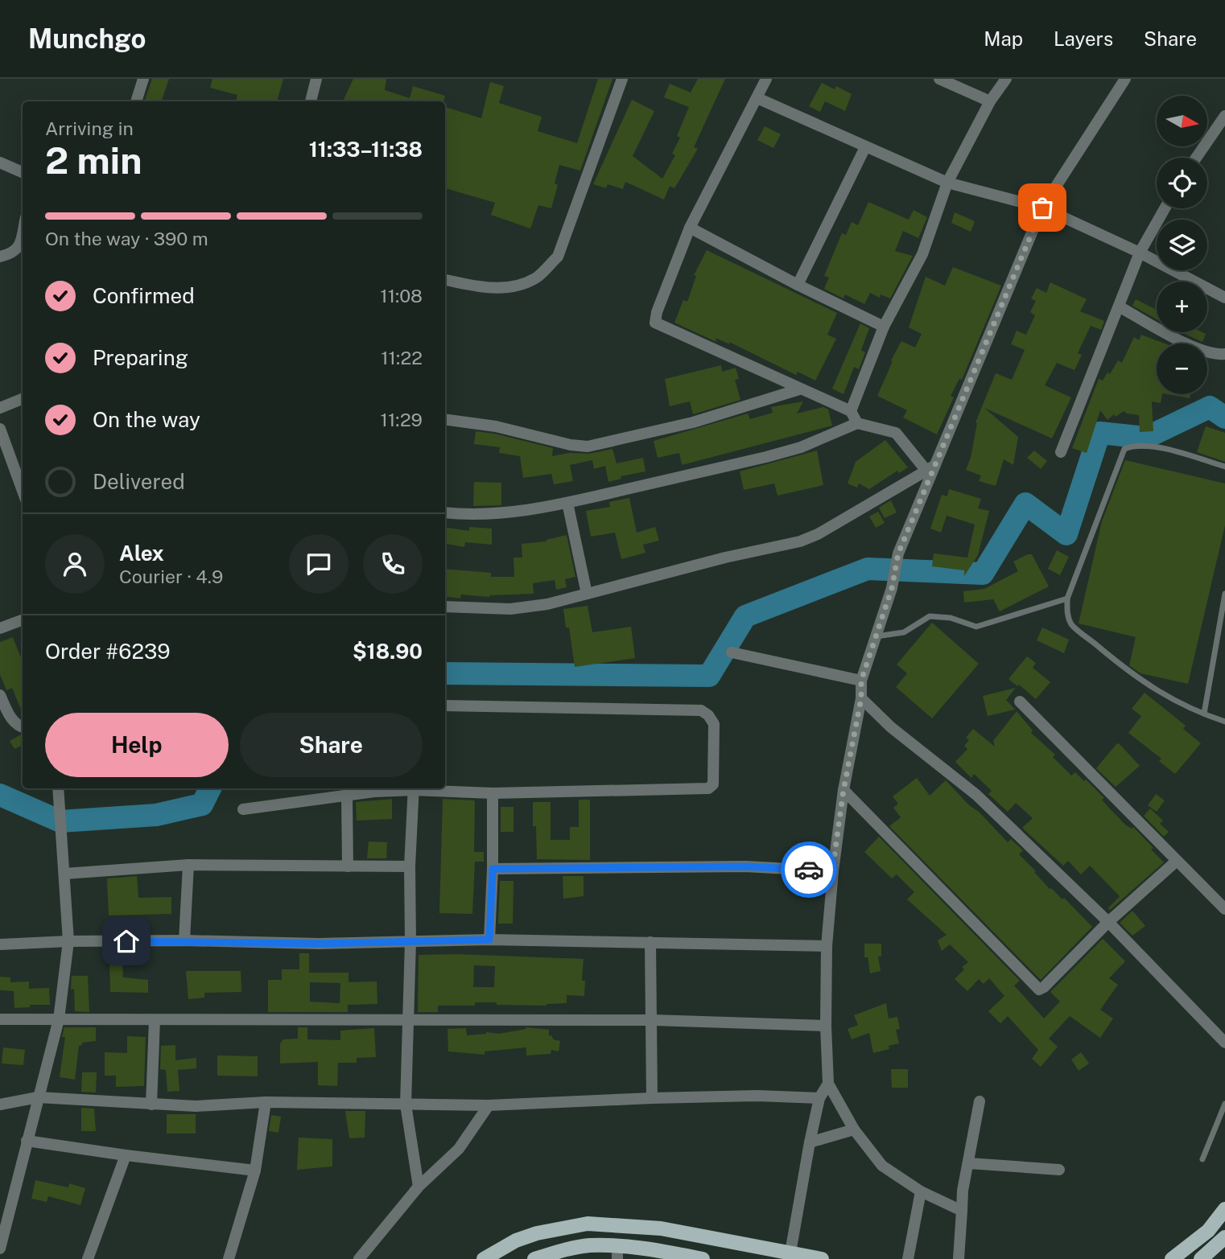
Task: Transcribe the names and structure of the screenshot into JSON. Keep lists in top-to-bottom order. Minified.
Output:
{"north":"right","page":{"header":"Munchgo","nav":["Map","Layers","Share"],"map_buttons":["+","−"],"heading":["2 min","Arriving in","11:33–11:38"],"panel":["Alex","Courier · 4.9","Order #6239","$18.90"],"bar":"On the way · 390 m","list":[["Confirmed","11:08"],["Preparing","11:22"],["On the way","11:29"],"Delivered"],"buttons":["Help","Share"]}}
